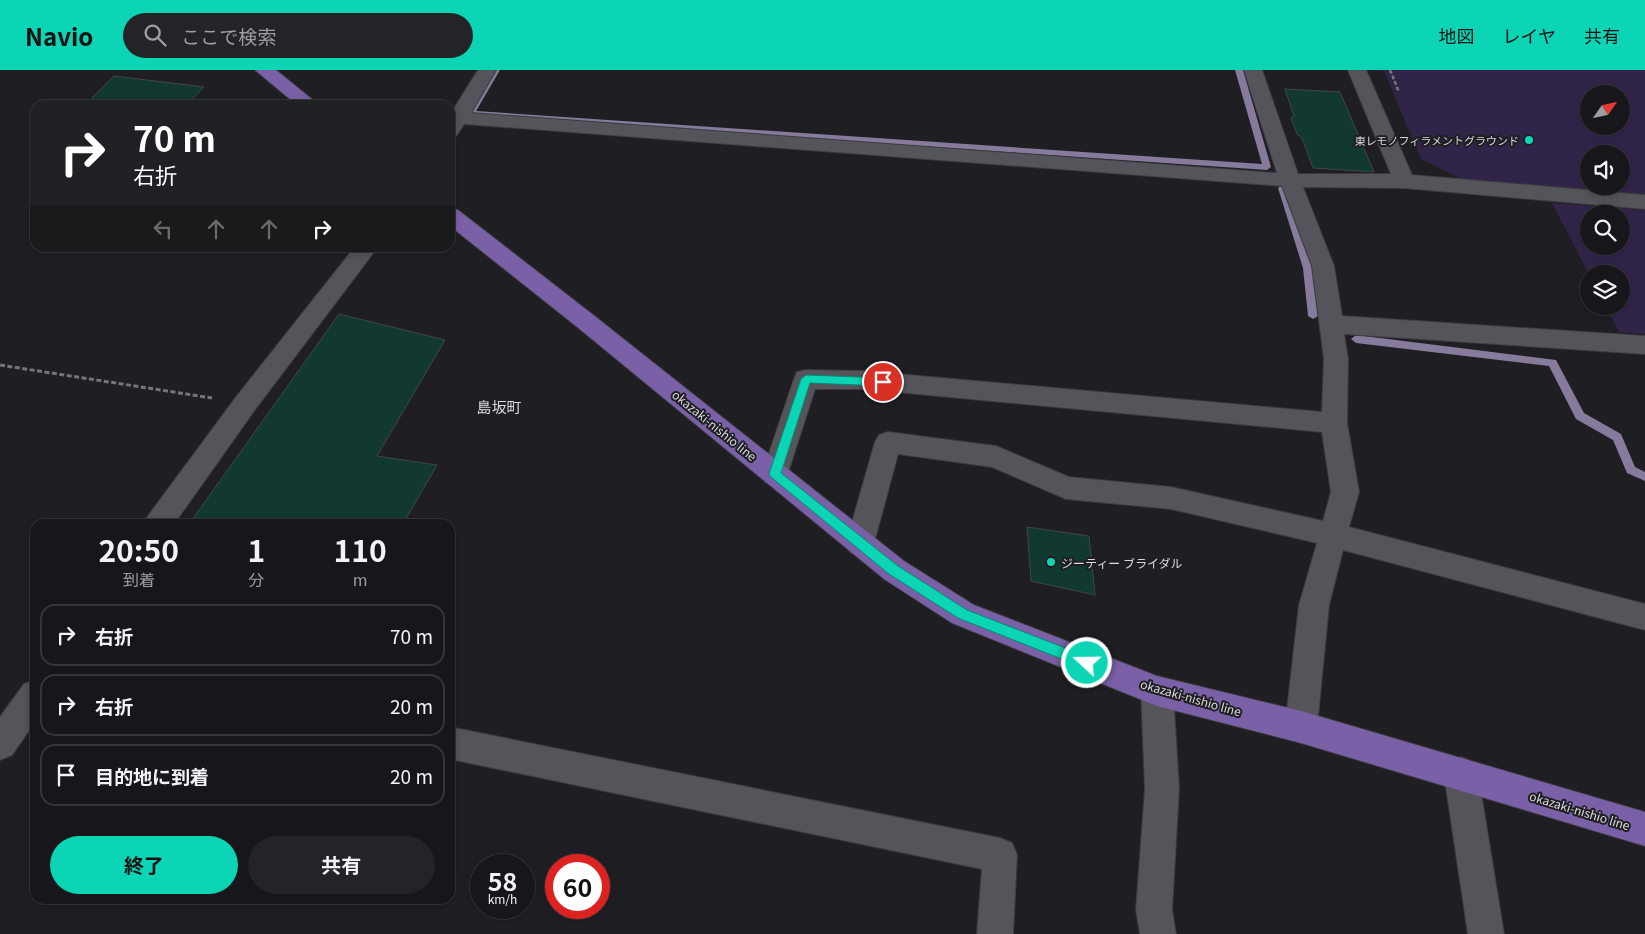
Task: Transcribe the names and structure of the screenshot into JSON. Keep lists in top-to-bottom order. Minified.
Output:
{"streets":{"main road":["okazaki-nishio line"]},"districts":["島坂町"],"places":["東レモノフィラメントグラウンド","ジーティー ブライダル"],"north":"top right","page":{"header":"Navio","search":"ここで検索","nav":["地図","レイヤ","共有"],"turn":["70 m","右折"],"eta":["20:50","到着","1","分","110","m"],"list":[{"name":"右折","value":"70 m"},{"name":"右折","value":"20 m"},{"name":"目的地に到着","value":"20 m"}],"buttons":["終了","共有"],"speed":"58 km/h","limit":"60"}}
